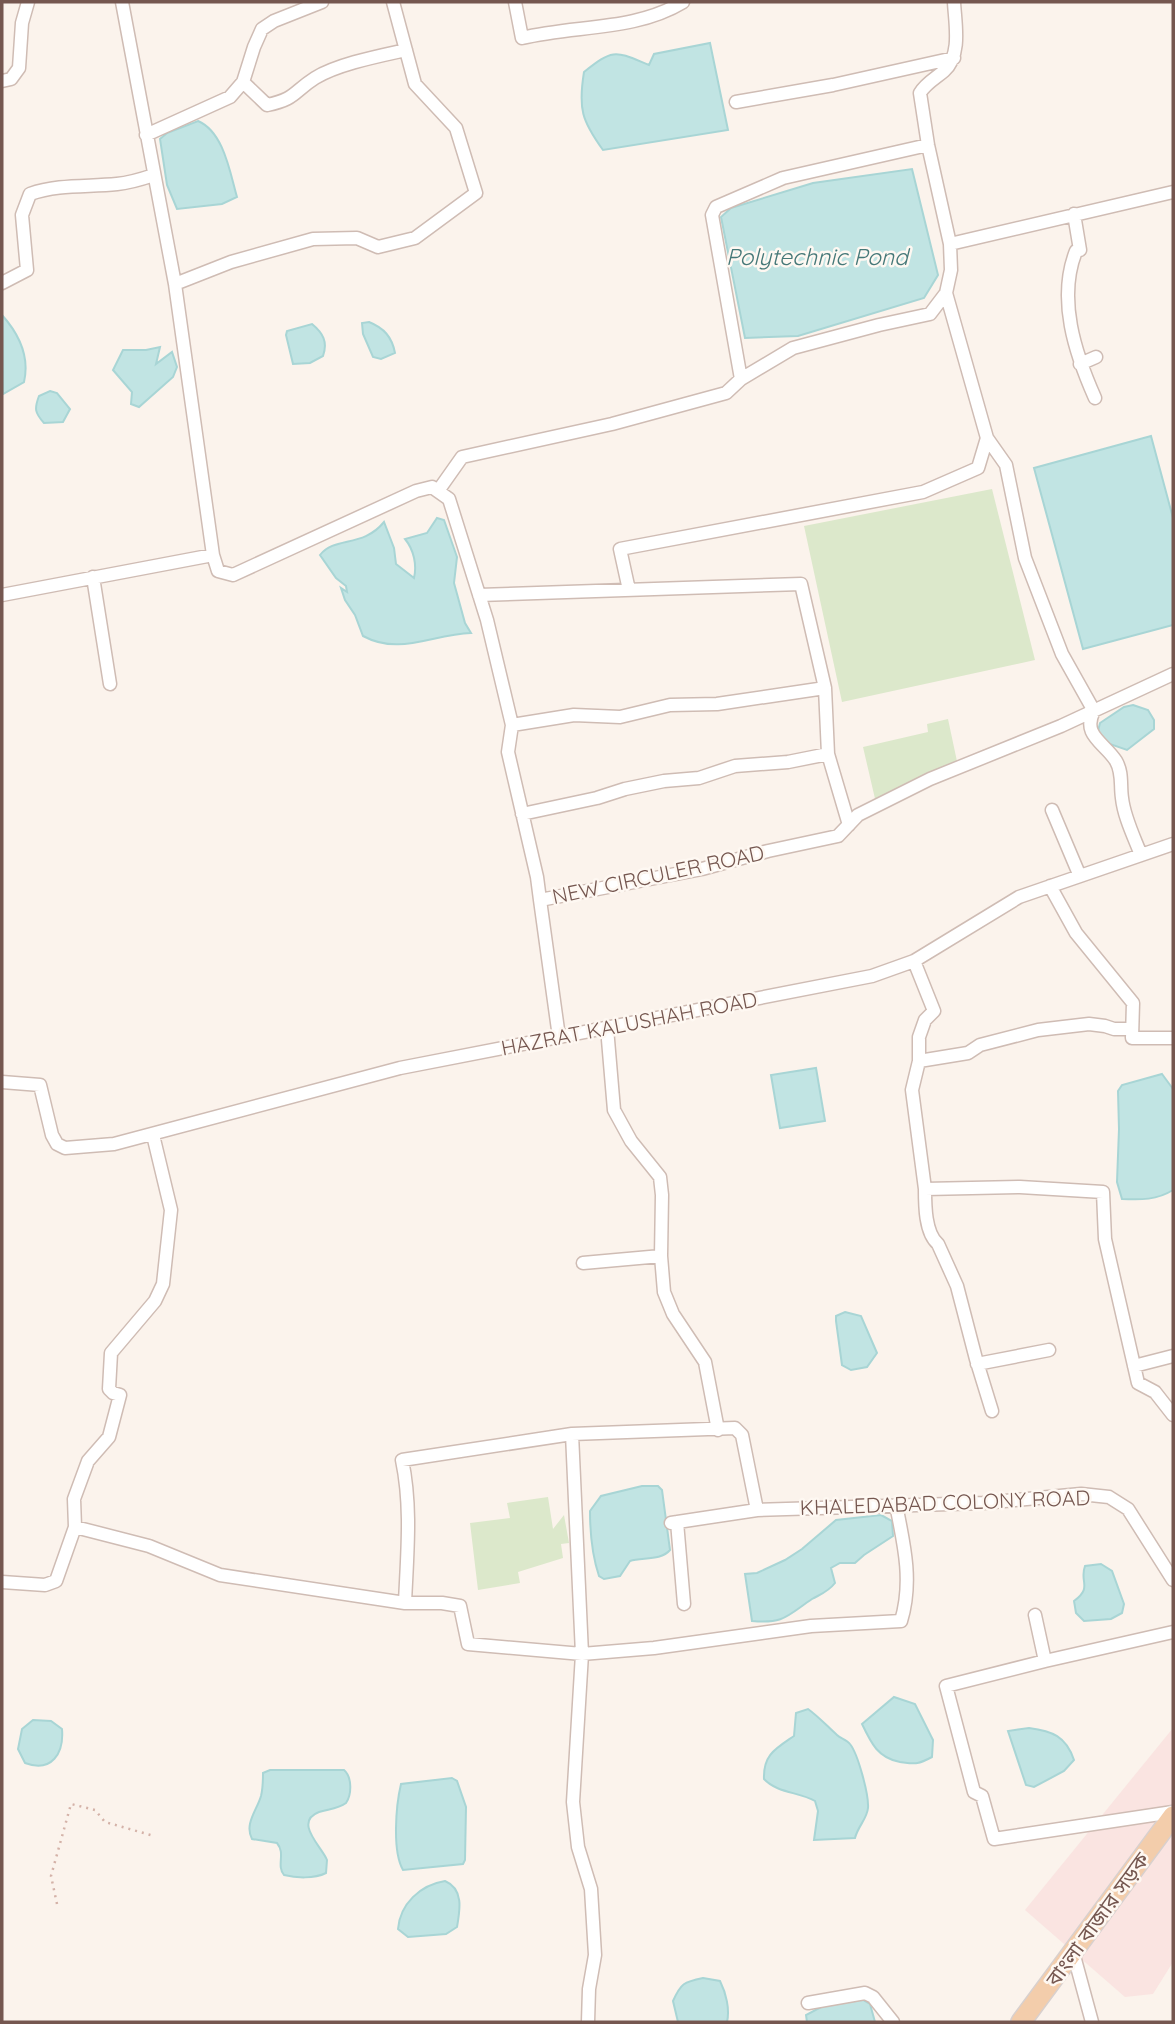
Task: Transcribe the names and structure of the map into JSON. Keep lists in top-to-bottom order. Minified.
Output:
{"streets":{"main road":["বাংলা বাজার সড়ক"],"street":["NEW CIRCULER ROAD","HAZRAT KALUSHAH ROAD","KHALEDABAD COLONY ROAD"]},"water":["Polytechnic Pond"]}
